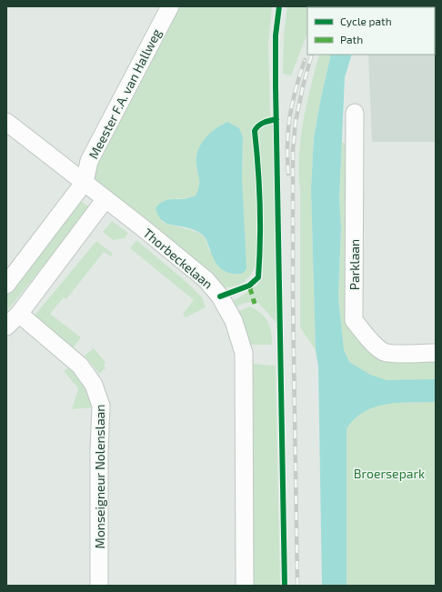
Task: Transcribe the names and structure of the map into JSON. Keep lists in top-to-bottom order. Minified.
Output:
{"streets":{"street":["Meester F.A. van Hallweg","Thorbeckelaan","Parklaan","Monseigneur Nolenslaan"]},"crossings":[["Meester F.A. van Hallweg","Thorbeckelaan"]],"parks":["Broersepark"],"legend":["Cycle path","Path"]}
